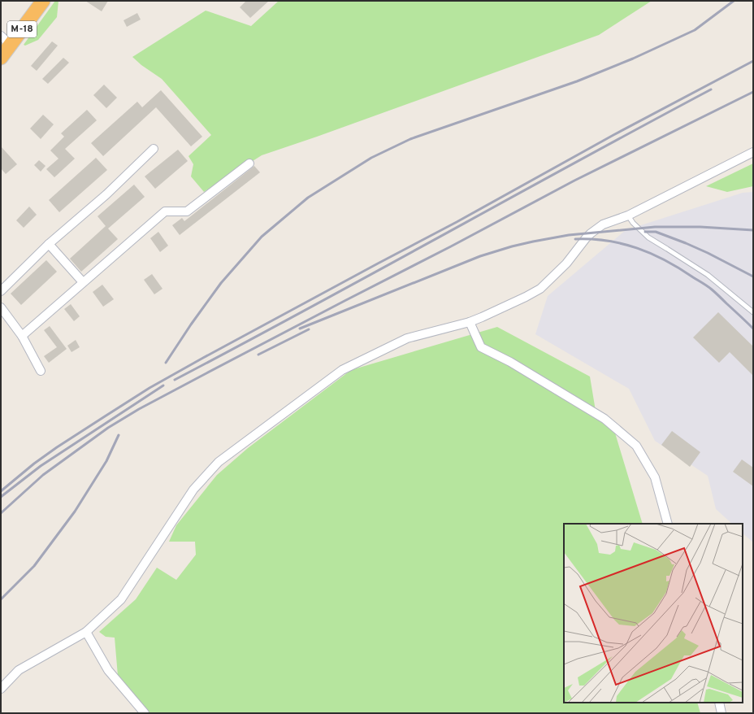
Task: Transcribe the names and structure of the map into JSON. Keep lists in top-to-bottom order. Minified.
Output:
{"streets":{"highway":["М-18"]}}
